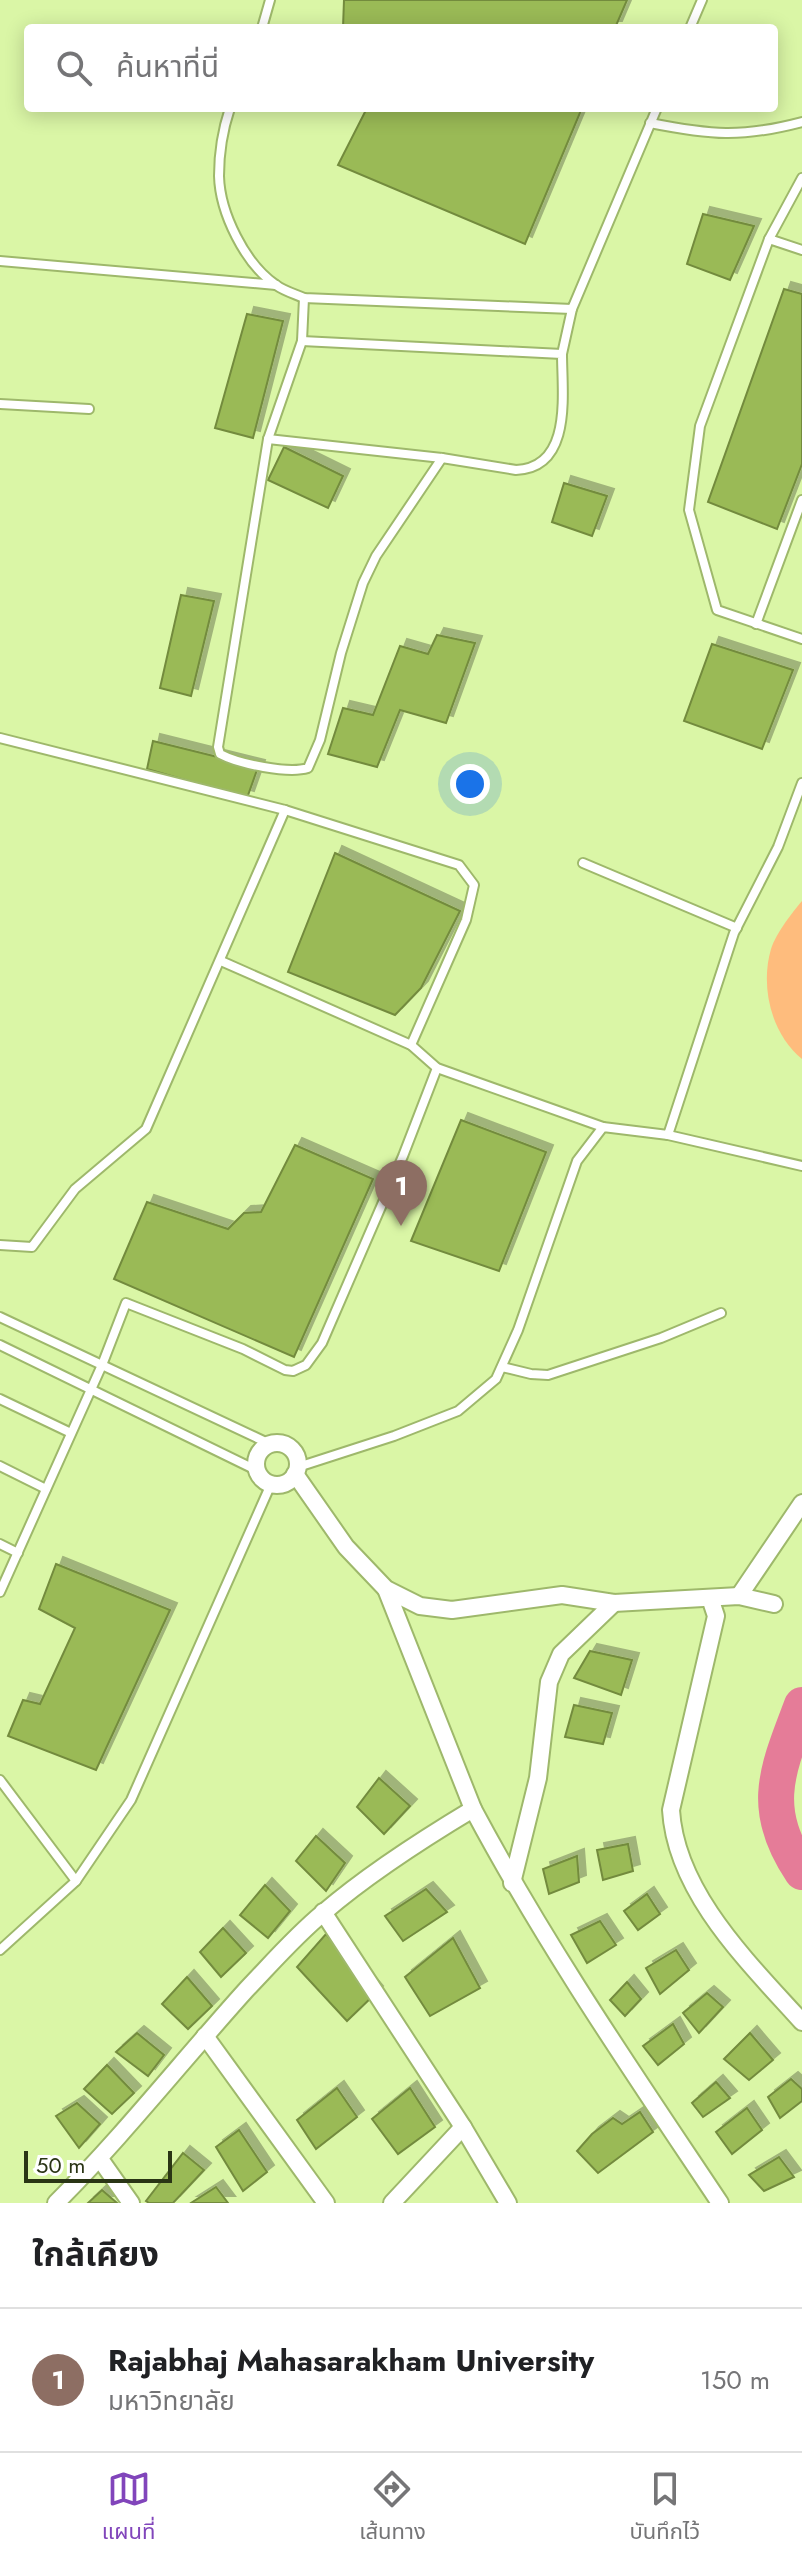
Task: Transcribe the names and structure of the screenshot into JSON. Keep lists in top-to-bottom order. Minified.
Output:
{"scale_bar":"50 m","page":{"search":"ค้นหาที่นี่","pins":"1","scale":"50 m","heading":"ใกล้เคียง","list":[{"mark":"1","name":"Rajabhaj Mahasarakham University","note":"มหาวิทยาลัย","value":"150 m"}],"nav":["แผนที่","เส้นทาง","บันทึกไว้"]}}
